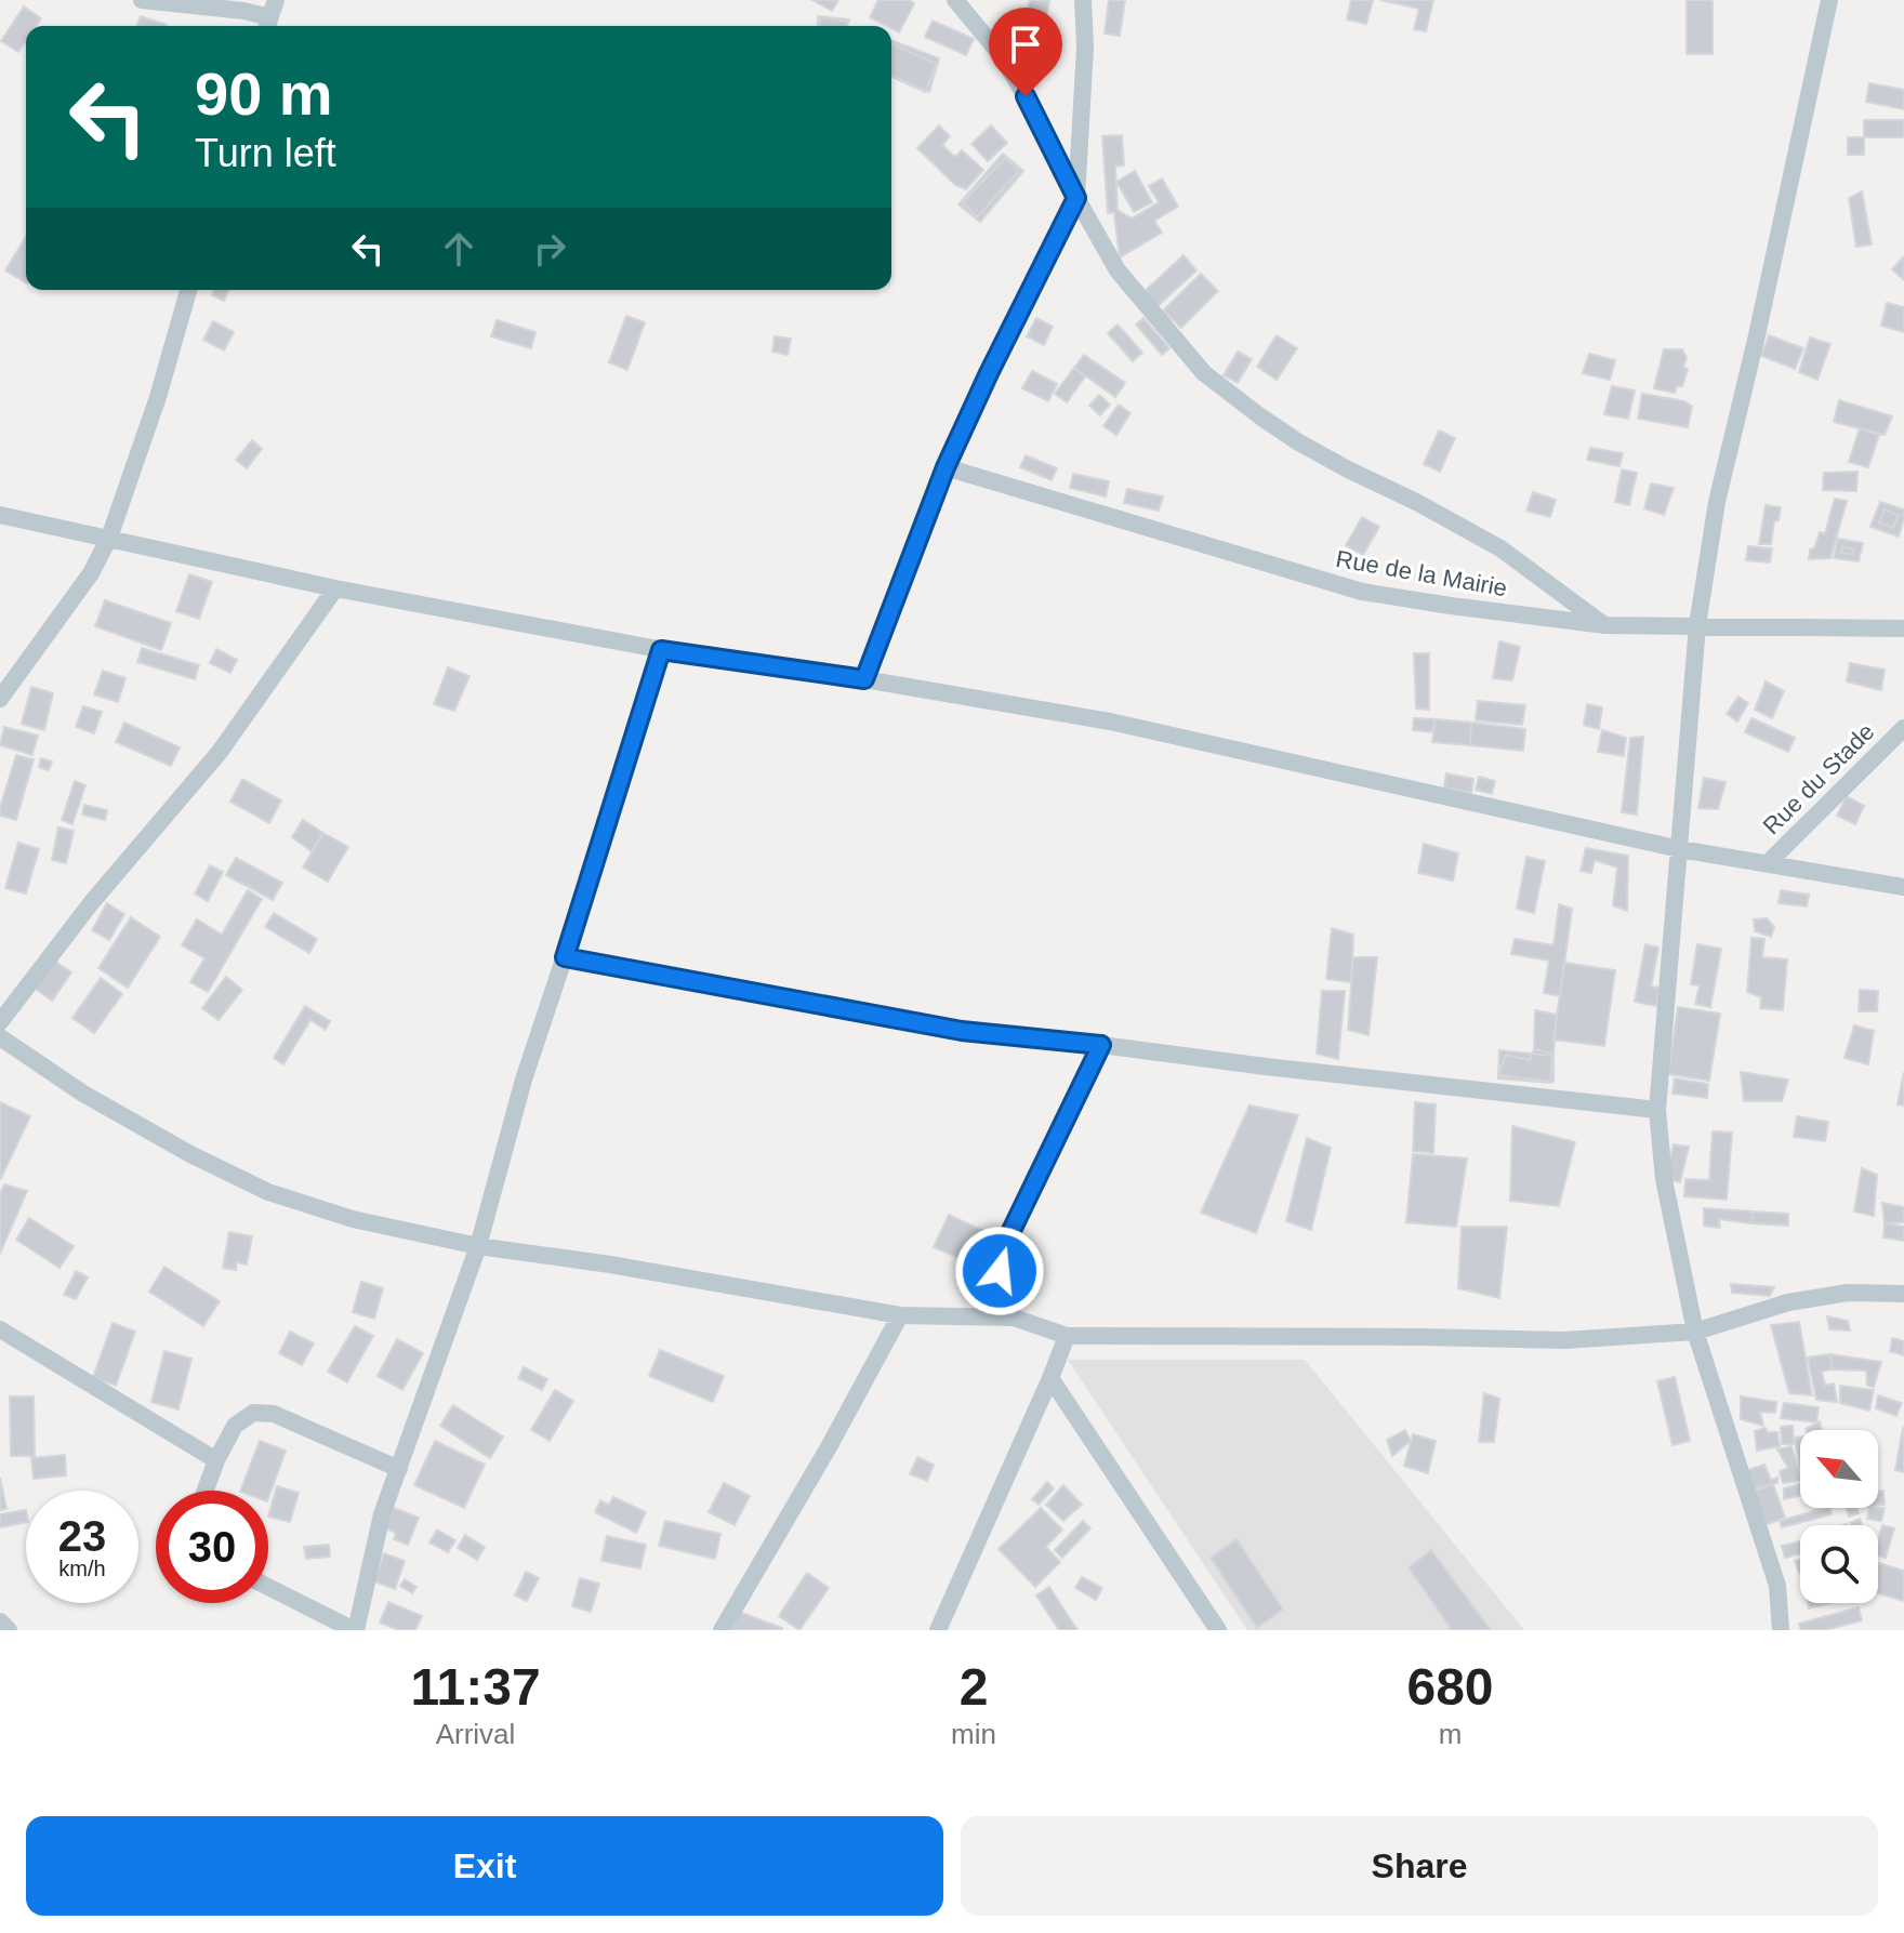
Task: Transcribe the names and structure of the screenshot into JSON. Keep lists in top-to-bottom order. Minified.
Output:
{"streets":{"street":["Rue de la Mairie","Rue du Stade"]},"north":"top left","page":{"turn":["90 m","Turn left"],"speed":"23 km/h","limit":"30","eta":["11:37","Arrival","2","min","680","m"],"buttons":["Exit","Share"]}}
